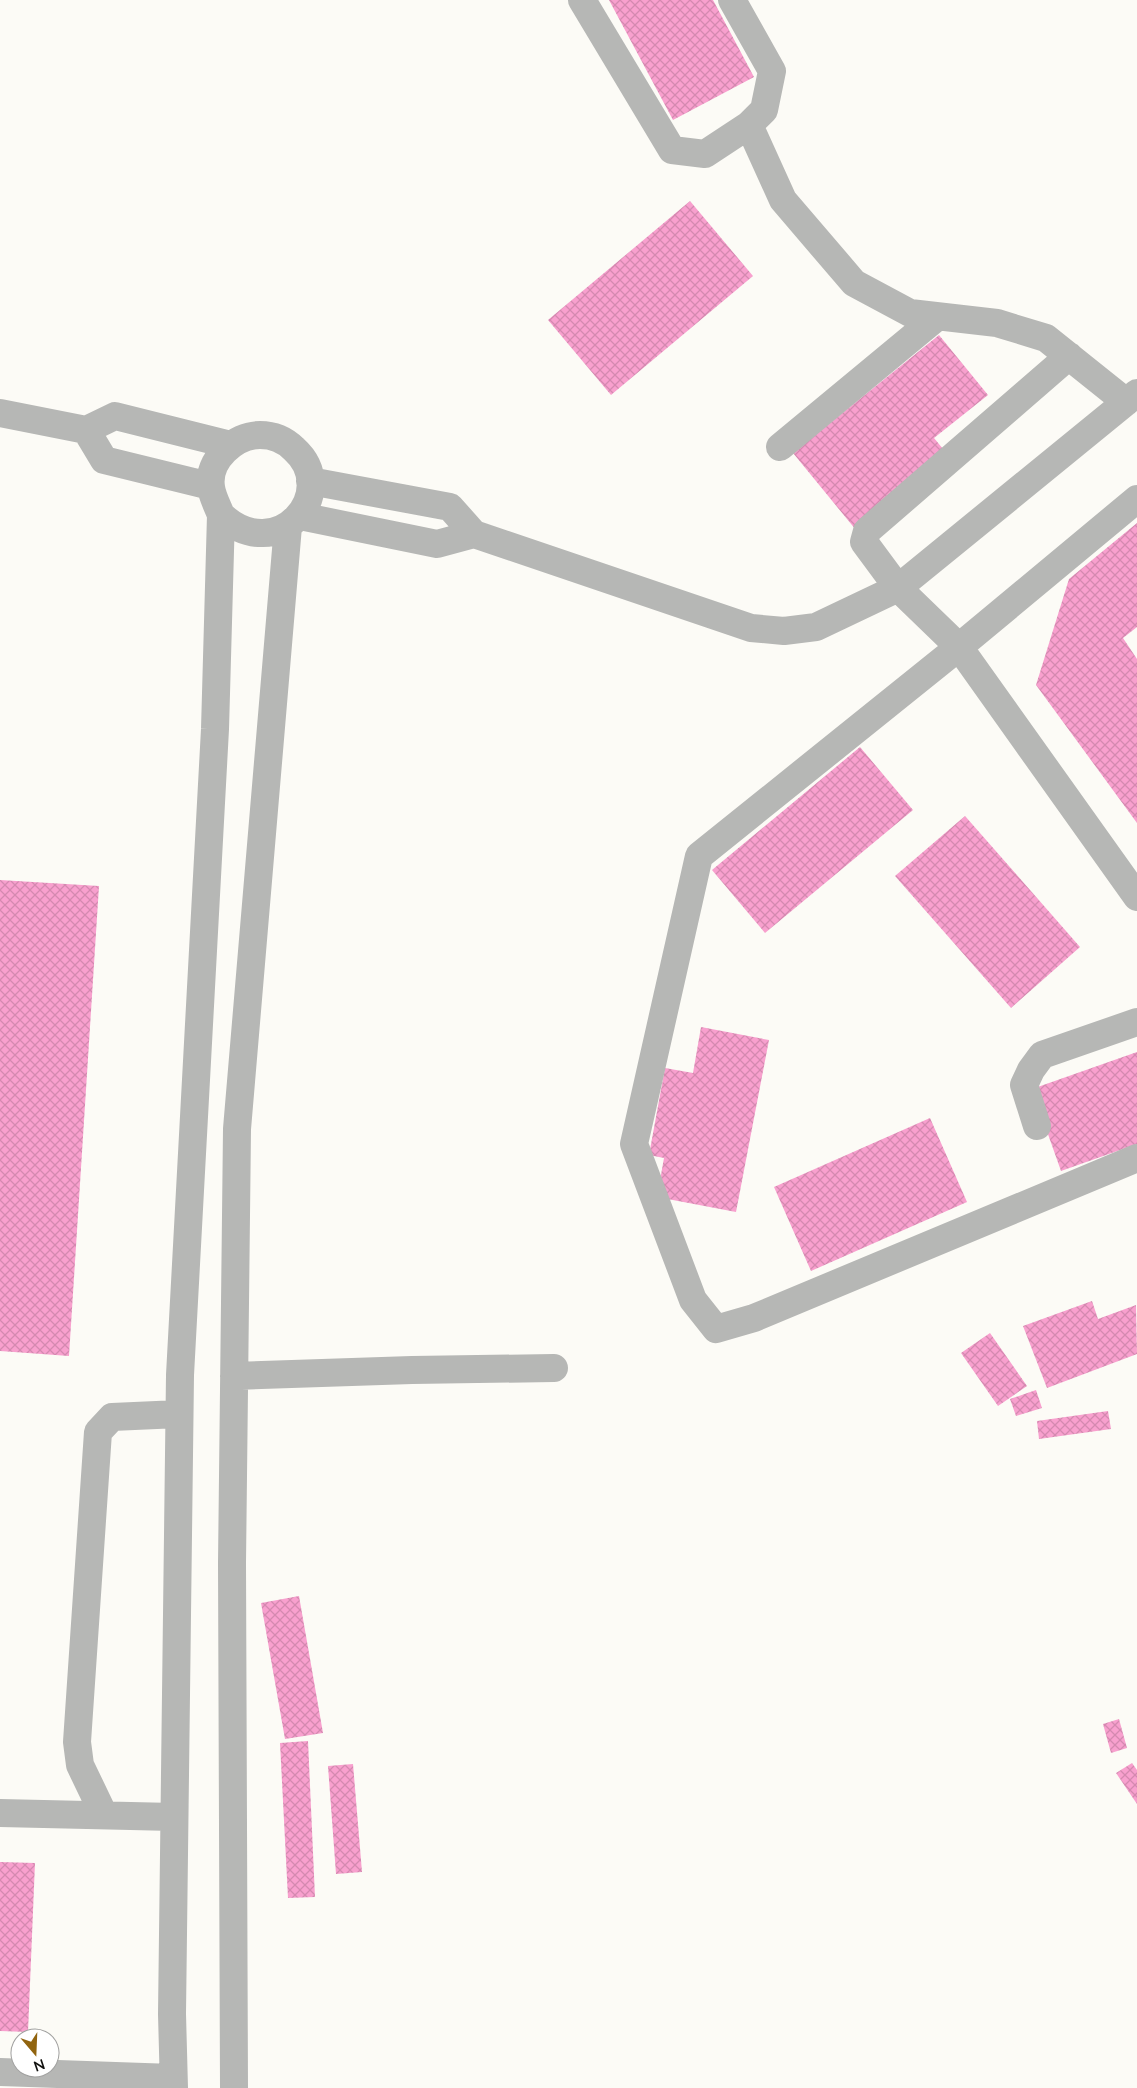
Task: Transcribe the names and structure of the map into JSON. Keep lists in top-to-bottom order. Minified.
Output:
{"north":"bottom"}
